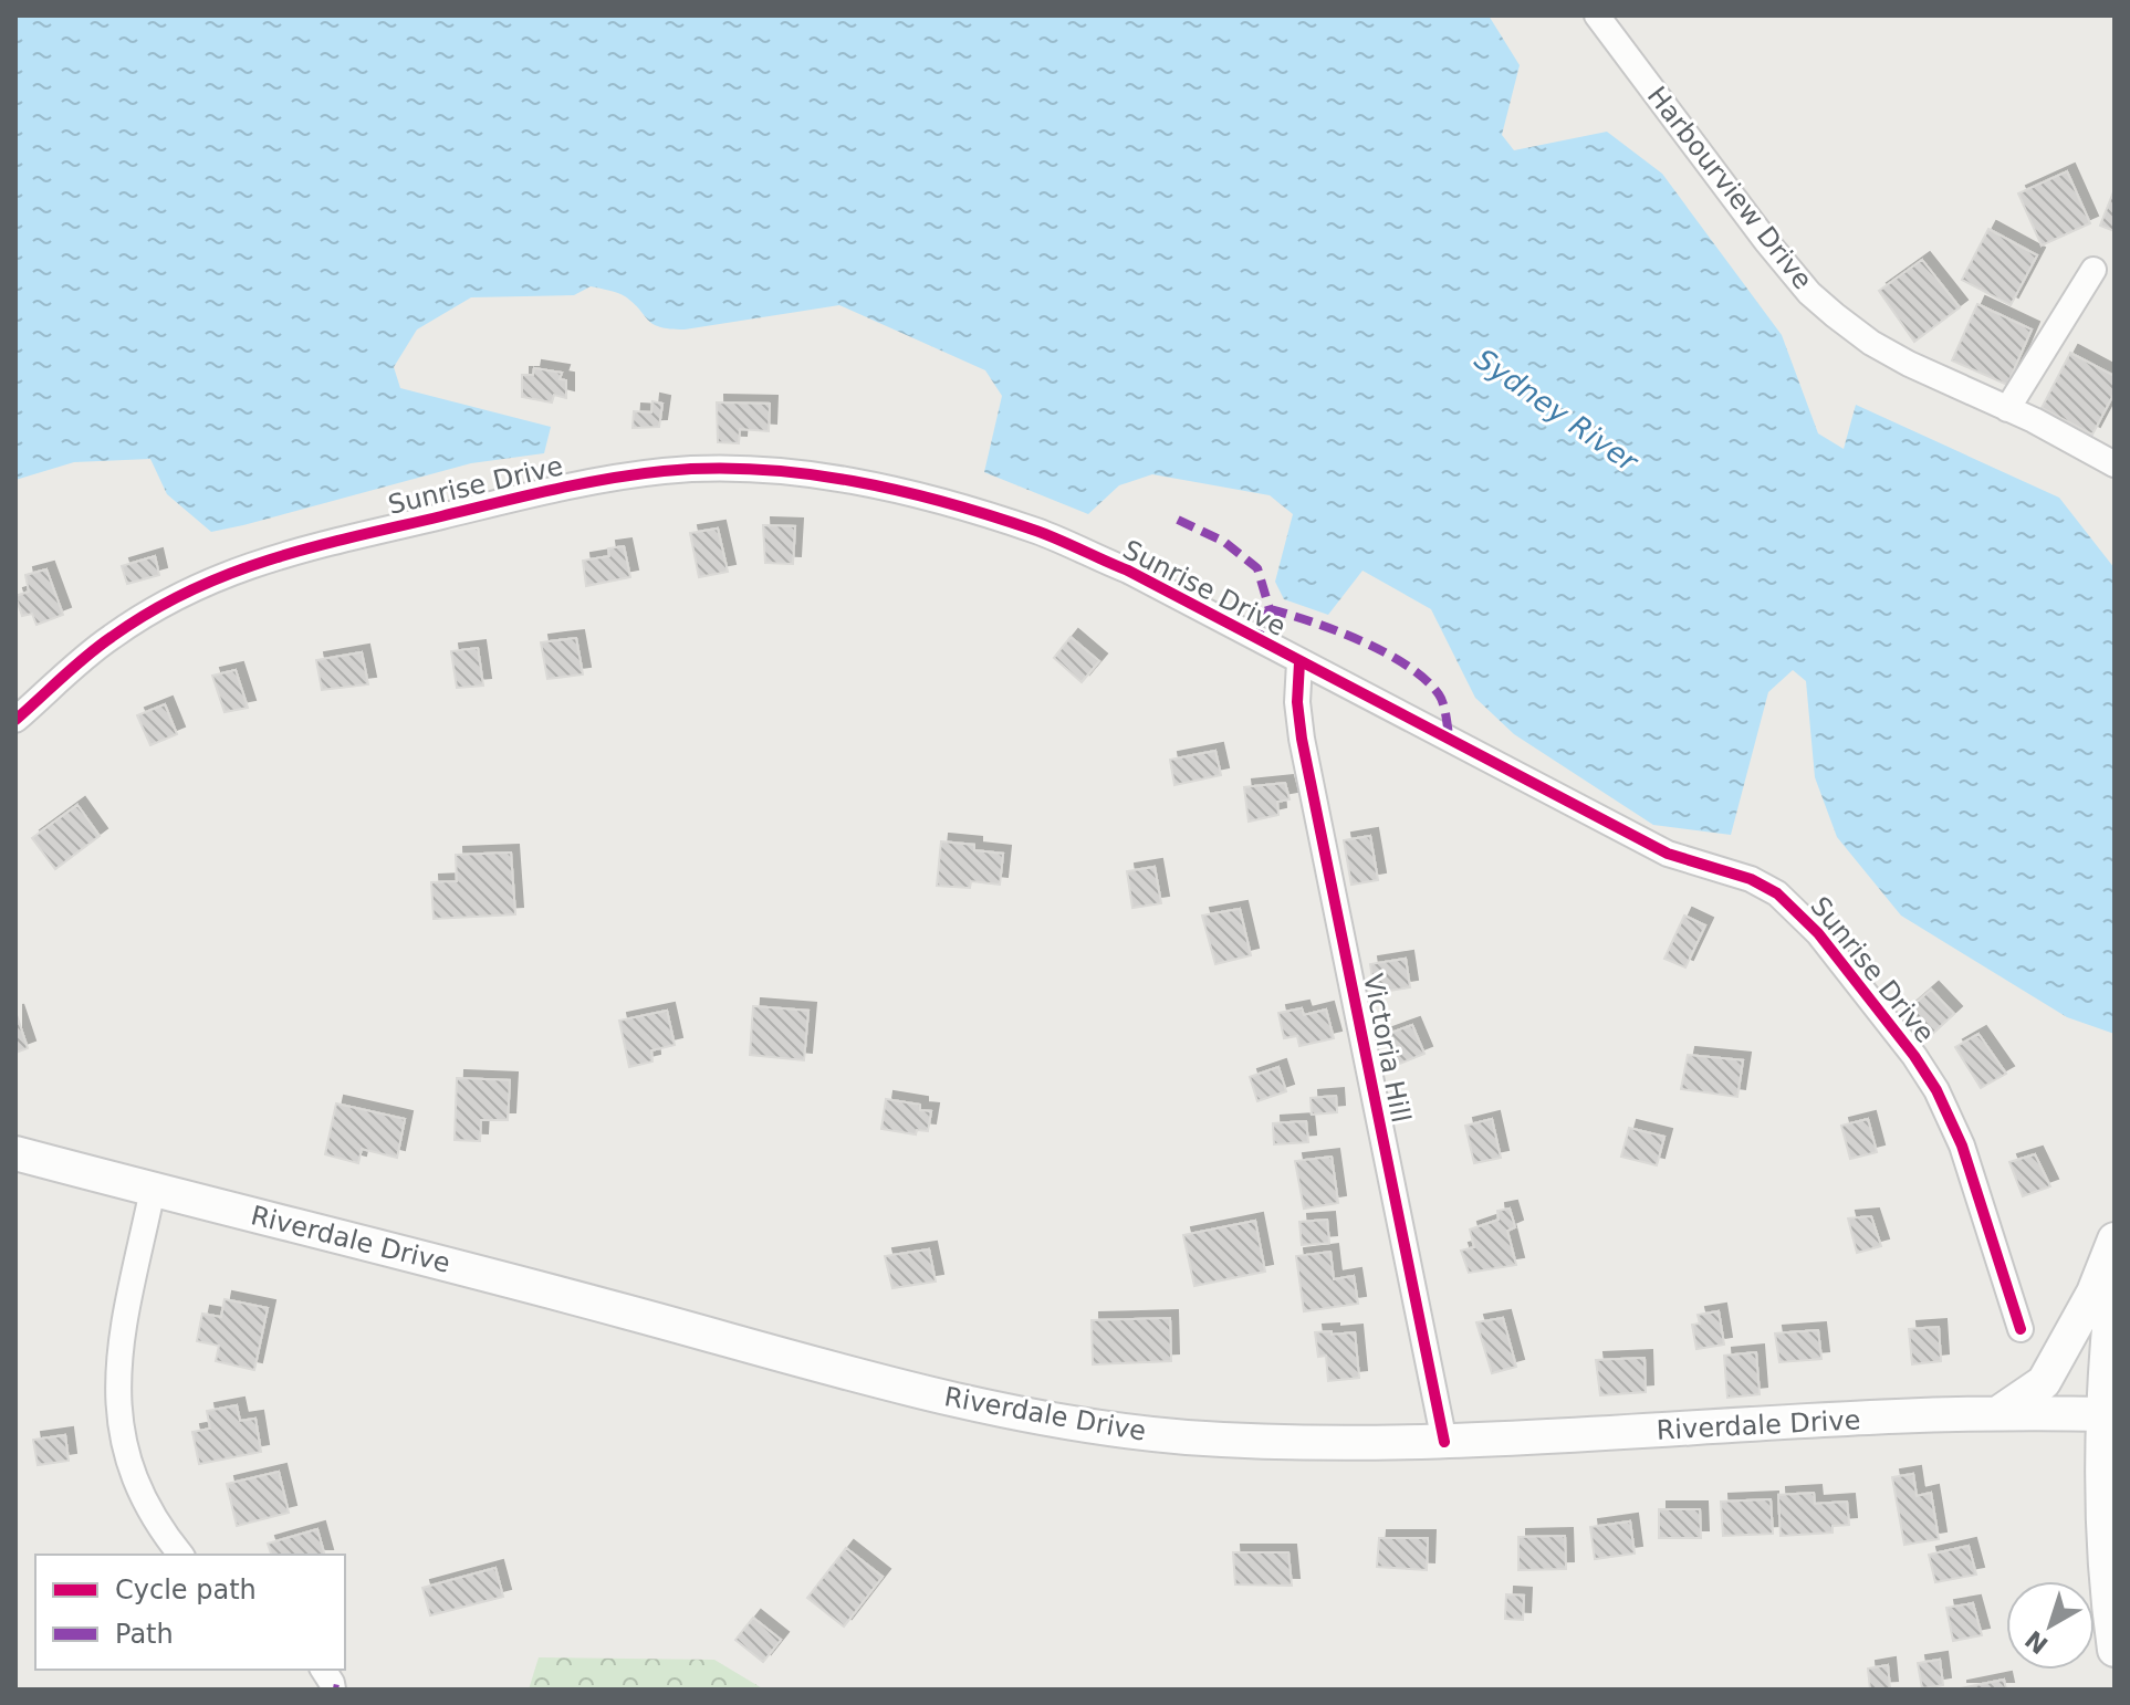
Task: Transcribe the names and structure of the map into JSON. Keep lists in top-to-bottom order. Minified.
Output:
{"streets":{"main road":["Riverdale Drive"],"street":["Harbourview Drive","Sunrise Drive","Victoria Hill"]},"crossings":[["Sunrise Drive","Victoria Hill"],["Victoria Hill","Riverdale Drive"]],"water":["Sydney River"],"legend":["Cycle path","Path"],"north":"bottom left"}
